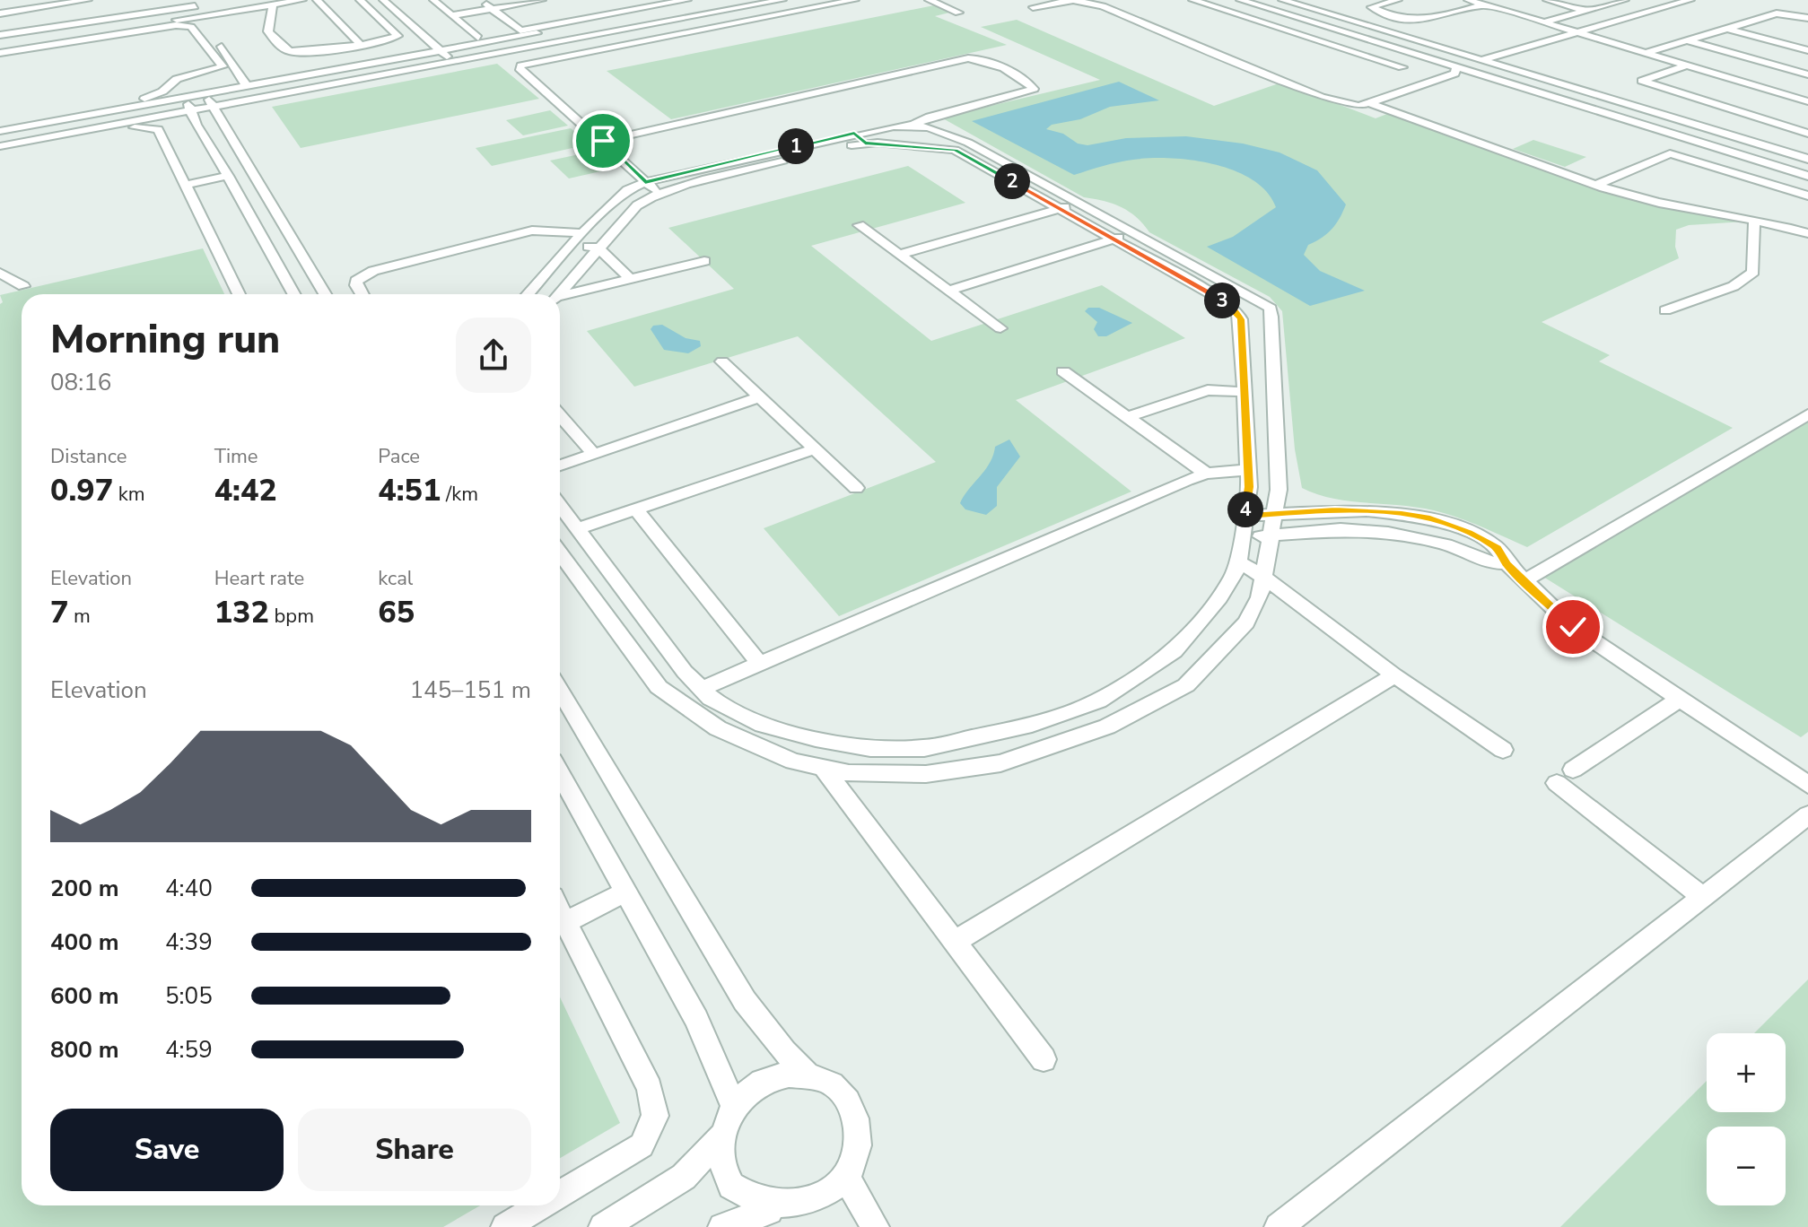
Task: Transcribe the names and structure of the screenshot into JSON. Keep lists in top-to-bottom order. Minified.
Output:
{"page":{"pins":["1","2","3","4"],"heading":["Morning run","08:16"],"stats":[["Distance","0.97 km"],["Time","4:42"],["Pace","4:51 /km"],["Elevation","7 m"],["Heart rate","132 bpm"],["kcal","65"]],"chart":["Elevation","145–151 m"],"list":[{"name":"200 m","note":"4:40"},{"name":"400 m","note":"4:39"},{"name":"600 m","note":"5:05"},{"name":"800 m","note":"4:59"}],"map_buttons":["+","−"],"buttons":["Save","Share"]}}
